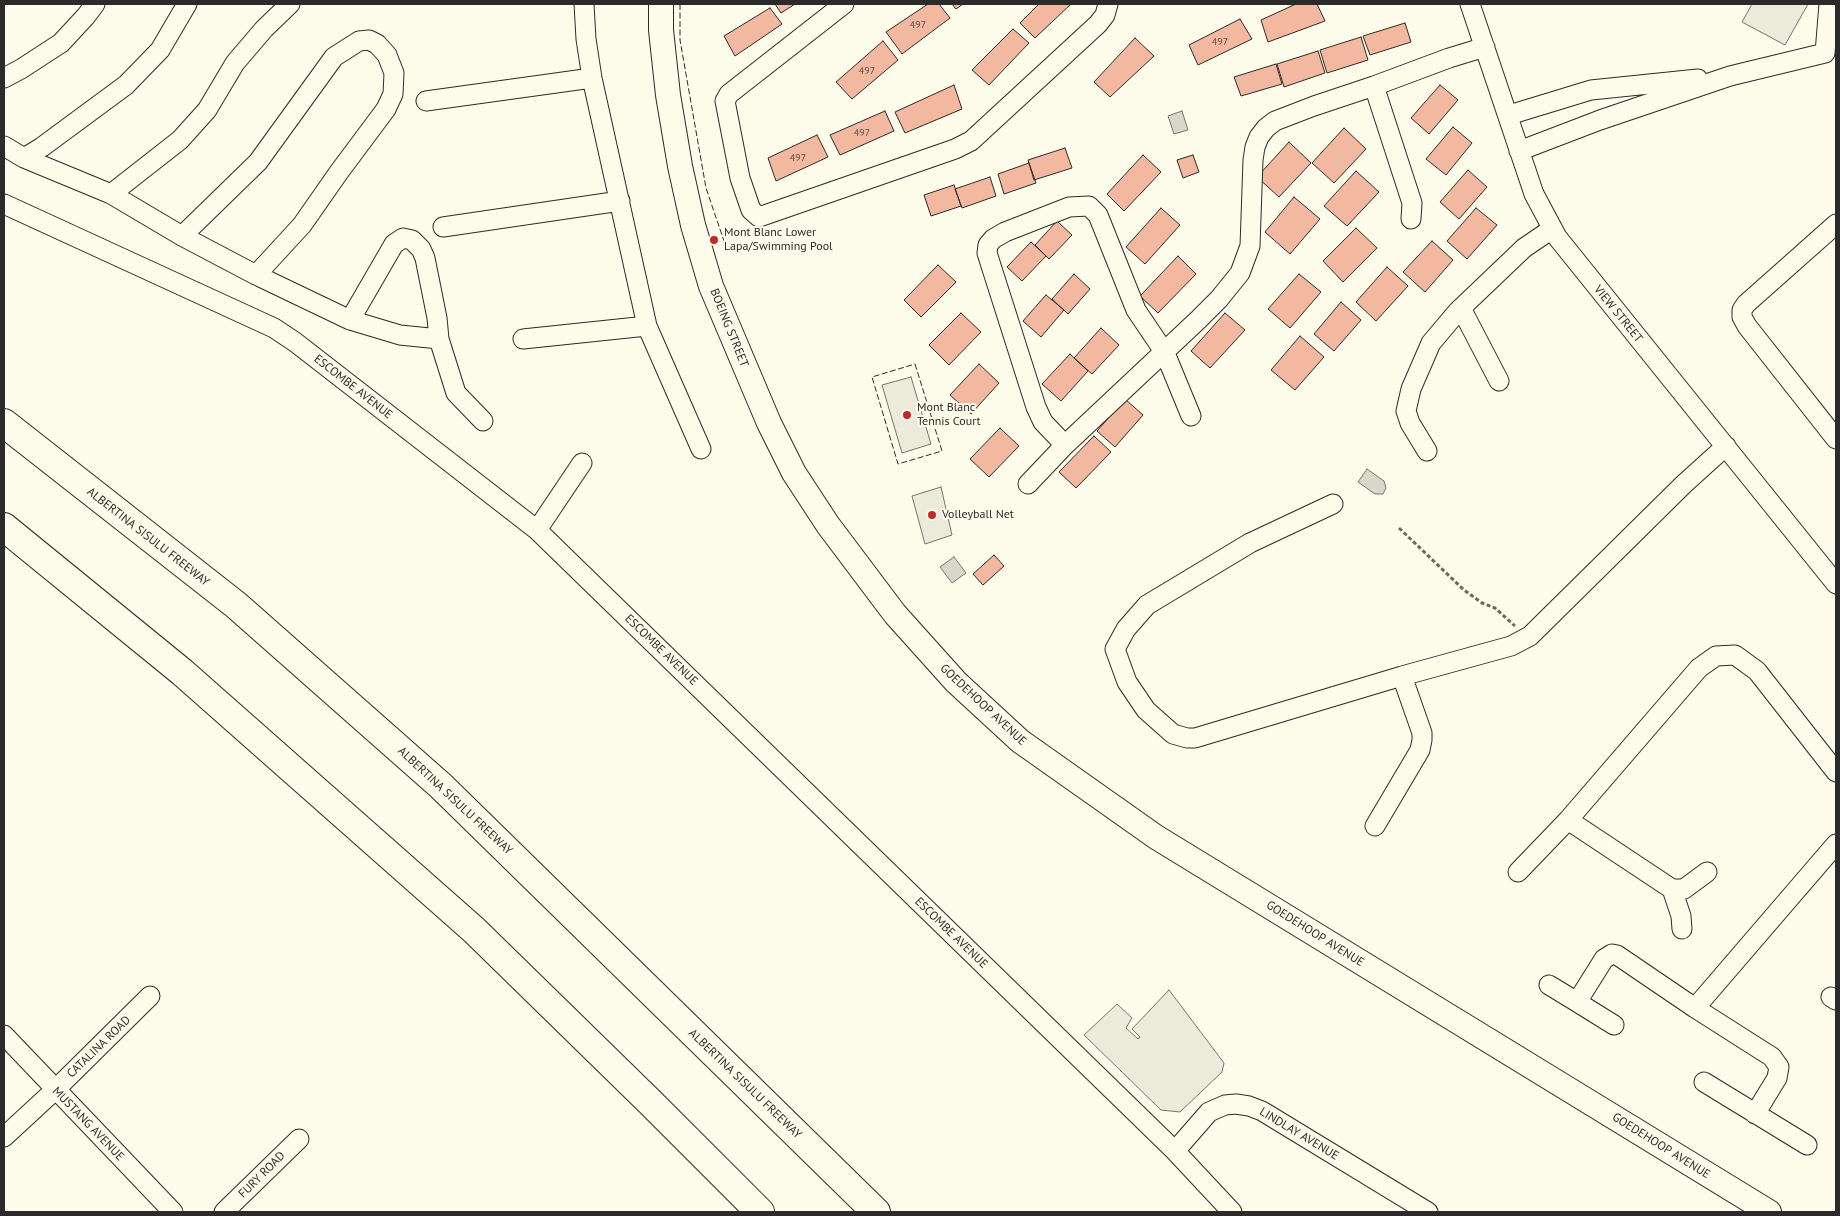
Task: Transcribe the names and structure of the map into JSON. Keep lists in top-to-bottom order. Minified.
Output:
{"streets":{"highway":["ALBERTINA SISULU FREEWAY"],"main road":["BOEING STREET","GOEDEHOOP AVENUE"],"street":["VIEW STREET","ESCOMBE AVENUE","CATALINA ROAD","MUSTANG AVENUE","LINDLAY AVENUE","FURY ROAD"]},"crossings":[["BOEING STREET","GOEDEHOOP AVENUE"],["ESCOMBE AVENUE","LINDLAY AVENUE"],["CATALINA ROAD","MUSTANG AVENUE"]],"places":["Mont Blanc Lower Lapa/Swimming Pool","Mont Blanc Tennis Court","Volleyball Net"],"house_numbers":["497","497","497","497","497"]}
